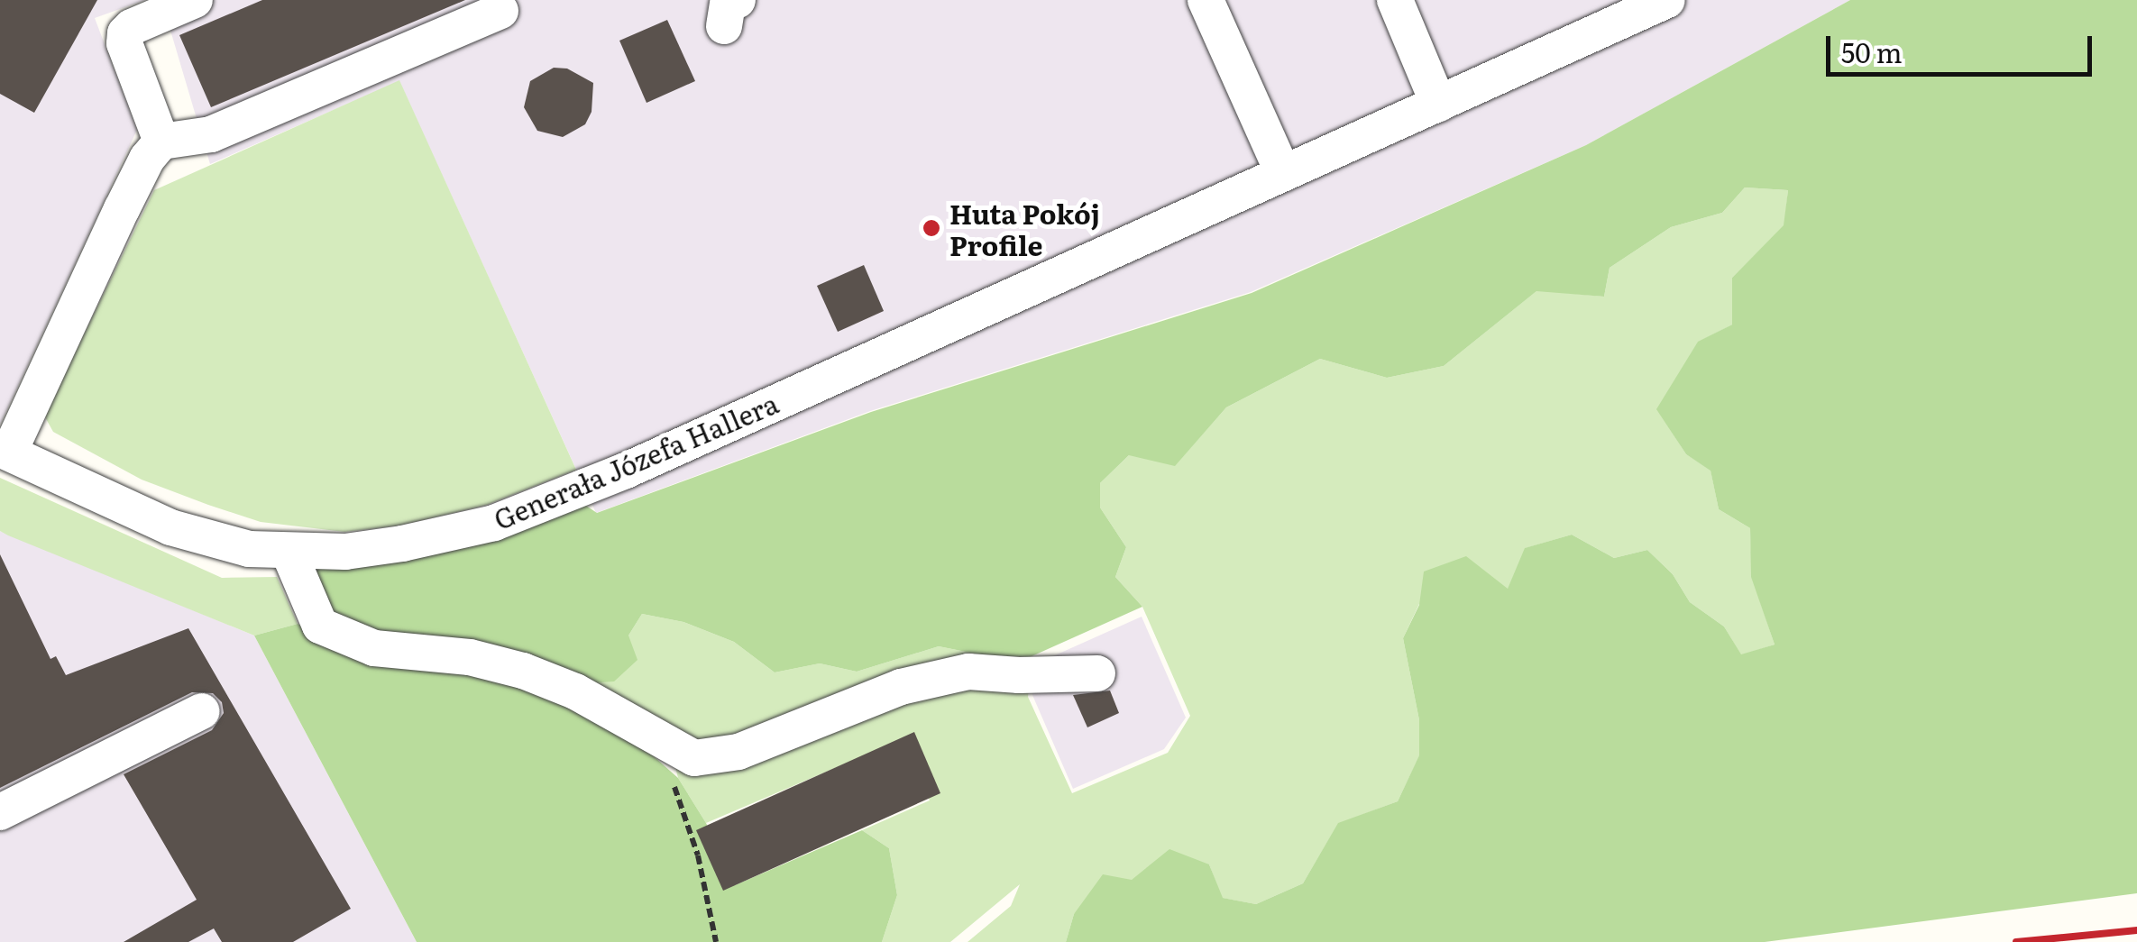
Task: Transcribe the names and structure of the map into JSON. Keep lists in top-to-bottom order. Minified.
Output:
{"streets":{"street":["Generała Józefa Hallera"]},"places":["Huta Pokój Profile"],"scale_bar":"50 m"}
